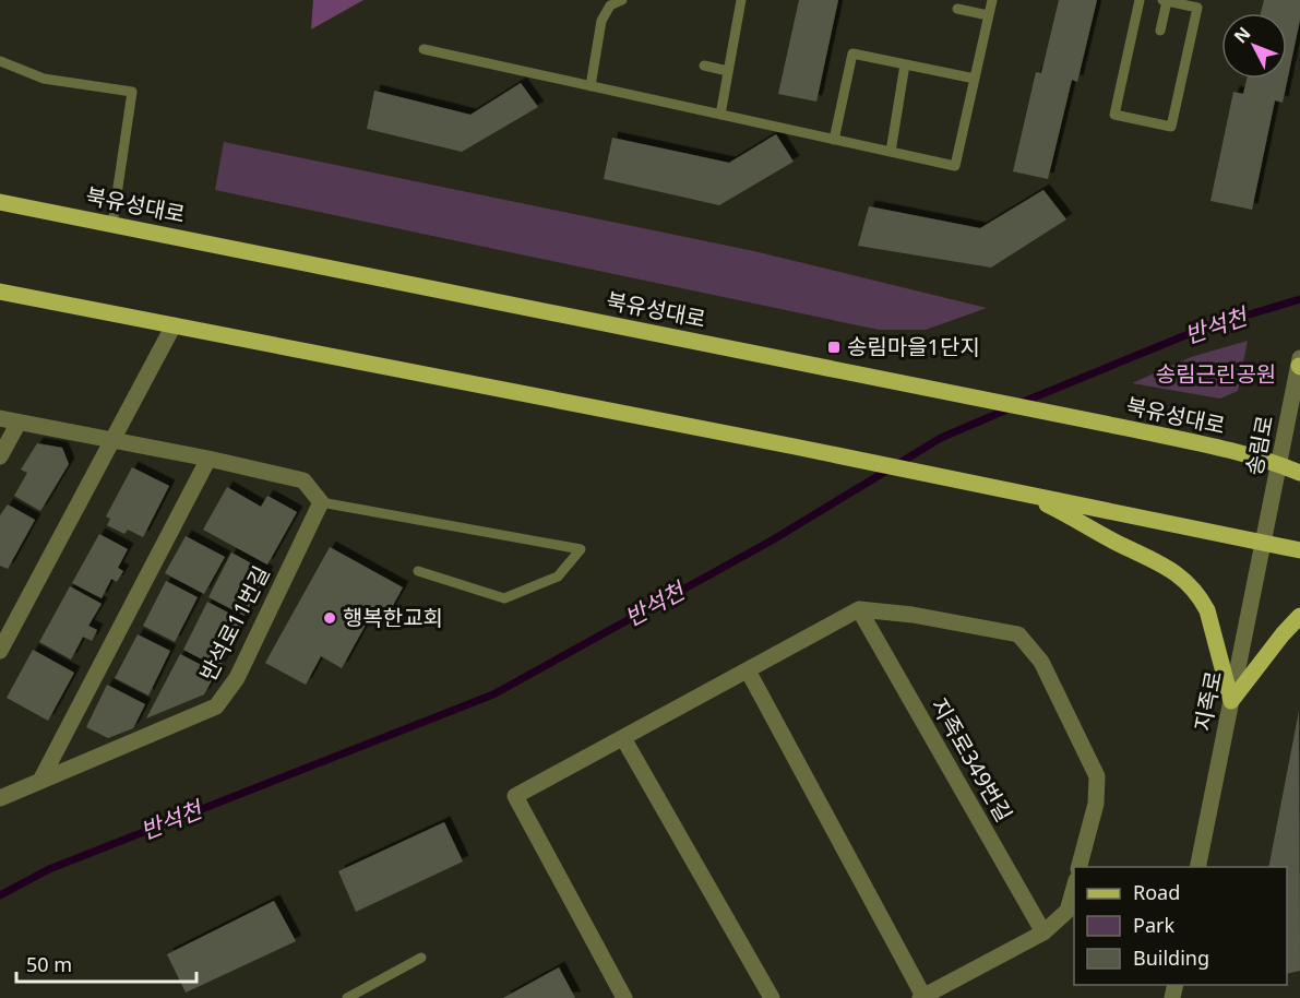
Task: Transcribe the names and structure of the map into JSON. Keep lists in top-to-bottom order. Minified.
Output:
{"streets":{"main road":["북유성대로"],"street":["송림로","반석로11번길","지족로","지족로349번길"]},"crossings":[["북유성대로","송림로"],["송림로","지족로"]],"water":["반석천"],"parks":["송림근린공원"],"places":{"transit":["송림마을1단지"],"other":["행복한교회"]},"legend":["Road","Park","Building"],"scale_bar":"50 m","north":"top left"}
